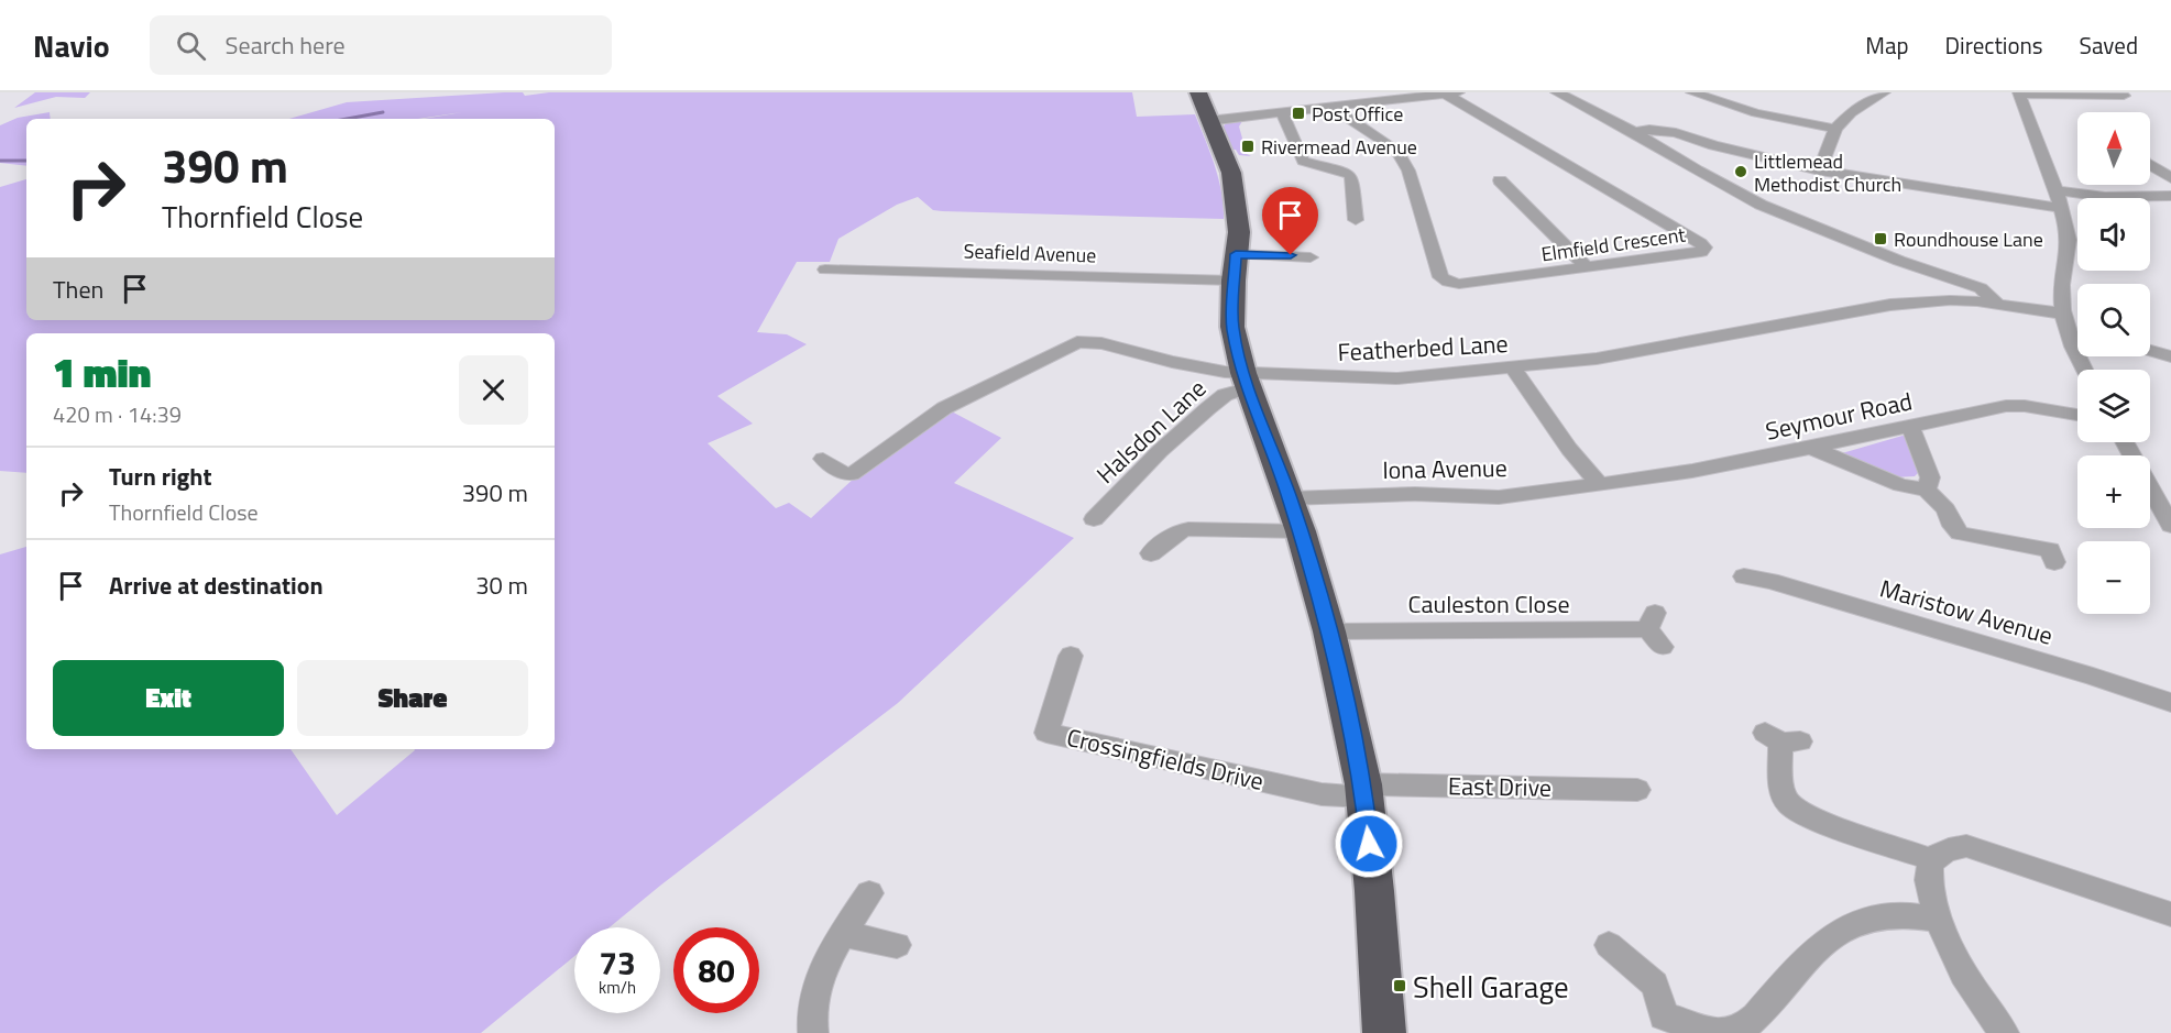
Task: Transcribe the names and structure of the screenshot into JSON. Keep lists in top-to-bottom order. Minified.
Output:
{"streets":{"street":["Elmfield Crescent","Seafield Avenue","Featherbed Lane","Seymour Road","Halsdon Lane","Iona Avenue","Cauleston Close","Maristow Avenue","Crossingfields Drive","East Drive"]},"crossings":[["Featherbed Lane","Halsdon Lane"],["Seymour Road","Iona Avenue"],["Crossingfields Drive","East Drive"]],"places":{"transit":["Post Office","Rivermead Avenue","Roundhouse Lane","Shell Garage"],"other":["Littlemead Methodist Church"]},"north":"top","page":{"header":"Navio","search":"Search here","nav":["Map","Directions","Saved"],"map_buttons":["+","−"],"turn":["390 m","Thornfield Close"],"then":"Then","heading":["1 min","420 m · 14:39"],"list":[{"name":"Turn right","note":"Thornfield Close","value":"390 m"},{"name":"Arrive at destination","value":"30 m"}],"buttons":["Exit","Share"],"speed":"73 km/h","limit":"80"}}
